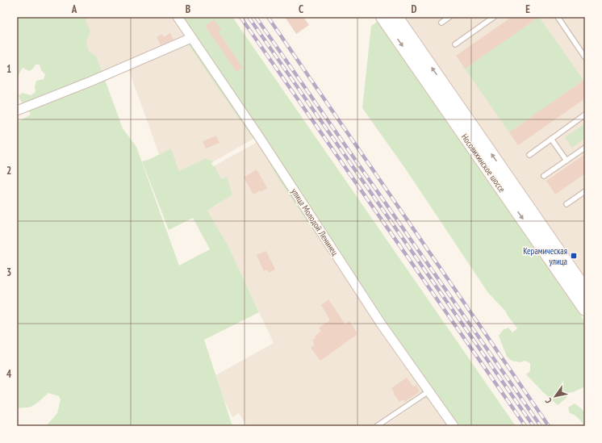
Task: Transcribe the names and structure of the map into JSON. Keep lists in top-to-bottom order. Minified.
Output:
{"streets":{"main road":["Носовихинское шоссе"],"street":["улица Молодой Ленинец"]},"places":{"transit":["Керамическая улица"]},"north":"bottom left","grid":{"columns":["A","B","C","D","E"],"rows":["1","2","3","4"]}}
